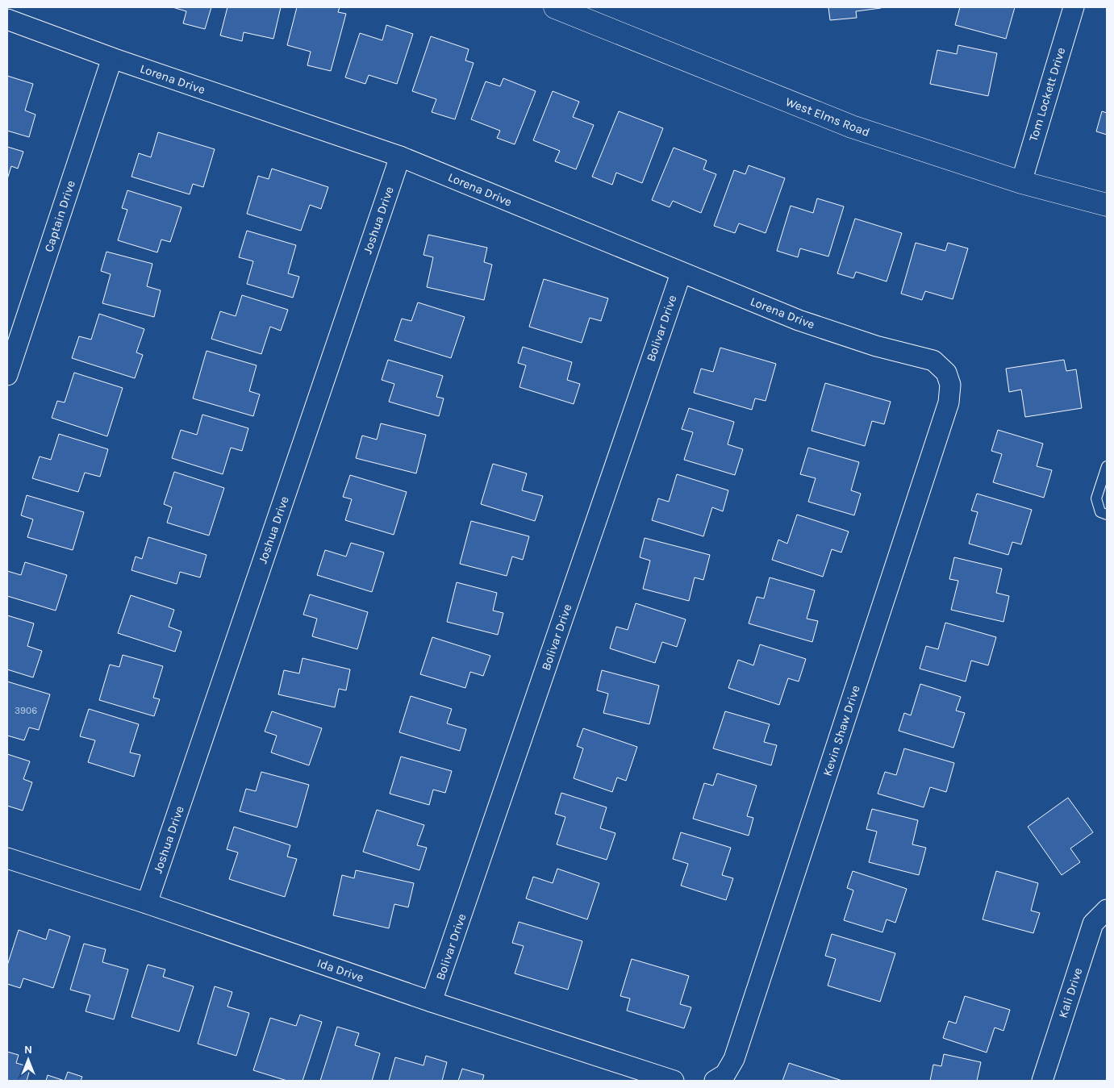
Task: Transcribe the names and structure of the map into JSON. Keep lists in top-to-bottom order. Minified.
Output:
{"streets":{"main road":["West Elms Road"],"street":["Lorena Drive","Tom Lockett Drive","Captain Drive","Joshua Drive","Bolivar Drive","Kevin Shaw Drive","Ida Drive","Kali Drive"]},"crossings":[["Lorena Drive","Captain Drive"],["Lorena Drive","Joshua Drive"],["Lorena Drive","Bolivar Drive"],["Lorena Drive","Kevin Shaw Drive"],["Tom Lockett Drive","West Elms Road"],["Joshua Drive","Ida Drive"],["Bolivar Drive","Ida Drive"]],"house_numbers":["3906"],"north":"top"}
